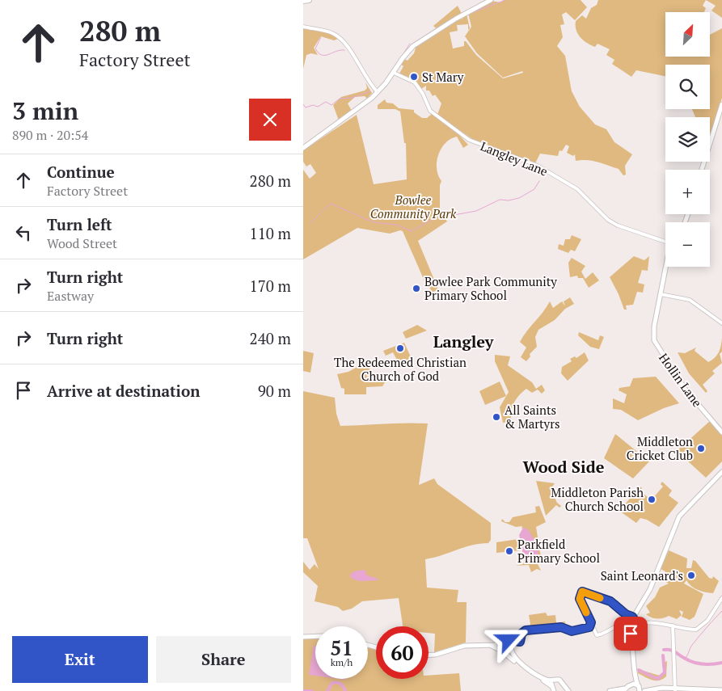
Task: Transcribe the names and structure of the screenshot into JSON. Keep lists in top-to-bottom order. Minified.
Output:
{"streets":{"main road":["Hollin Lane"],"street":["Langley Lane"]},"districts":["Langley","Wood Side"],"parks":["Bowlee Community Park"],"places":["St Mary","Bowlee Park Community Primary School","The Redeemed Christian Church of God","All Saints & Martyrs","Middleton Cricket Club","Middleton Parish Church School","Parkfield Primary School","Saint Leonard's"],"north":"top right","page":{"turn":["280 m","Factory Street"],"map_buttons":["+","−"],"heading":["3 min","890 m · 20:54"],"list":[{"name":"Continue","note":"Factory Street","value":"280 m"},{"name":"Turn left","note":"Wood Street","value":"110 m"},{"name":"Turn right","note":"Eastway","value":"170 m"},{"name":"Turn right","value":"240 m"},{"name":"Arrive at destination","value":"90 m"}],"speed":"51 km/h","limit":"60","buttons":["Exit","Share"]}}
